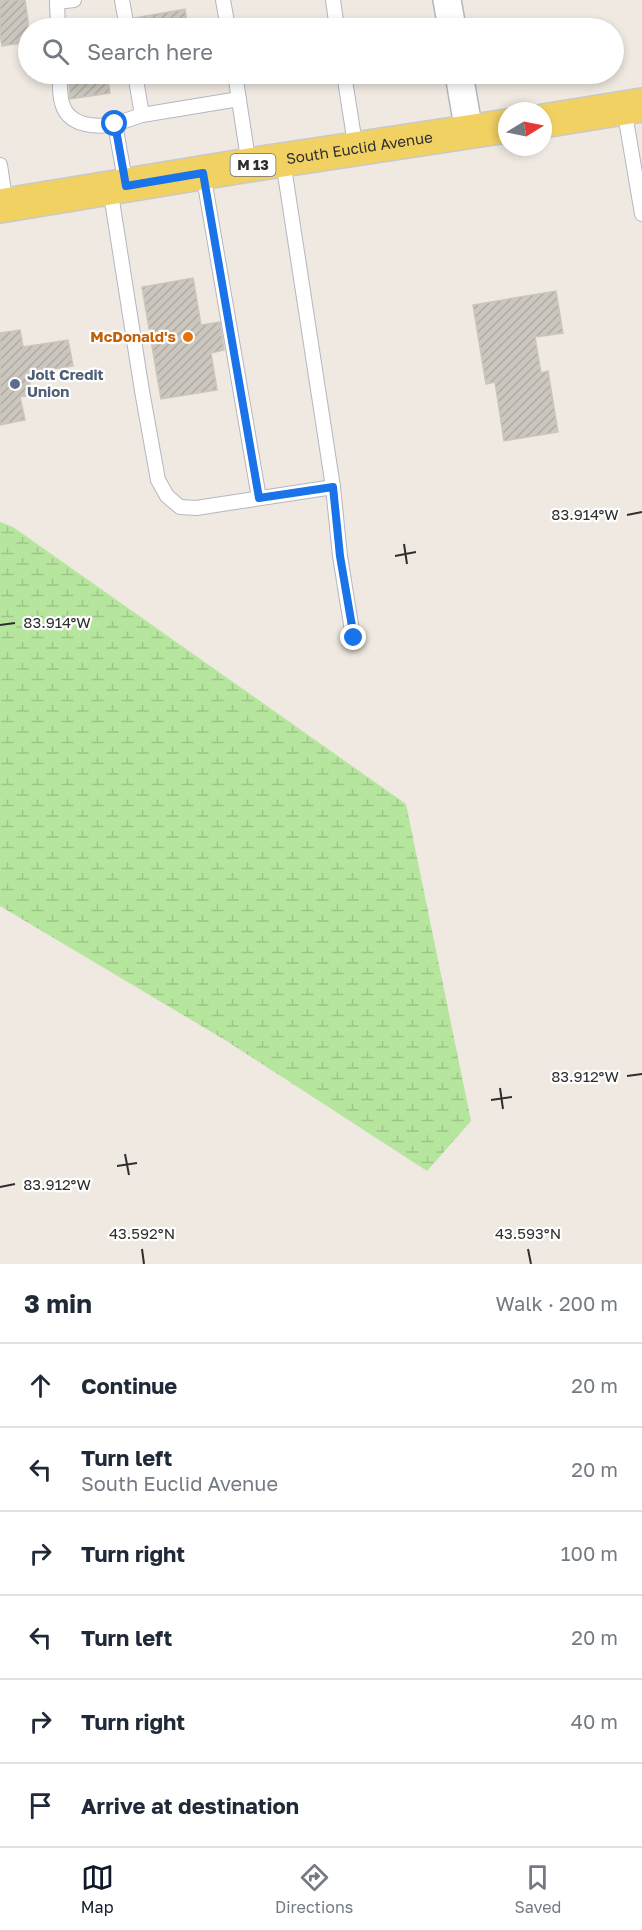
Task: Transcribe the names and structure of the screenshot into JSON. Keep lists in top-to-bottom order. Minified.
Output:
{"streets":{"main road":["South Euclid Avenue","M 13"]},"places":["McDonald's","Jolt Credit Union"],"north":"right","page":{"search":"Search here","heading":["3 min","Walk · 200 m"],"list":[["Continue","20 m"],["Turn left","South Euclid Avenue","20 m"],["Turn right","100 m"],["Turn left","20 m"],["Turn right","40 m"],"Arrive at destination"],"nav":["Map","Directions","Saved"]},"coordinates":["83.914°W","83.912°W","43.592°N","43.593°N"]}
